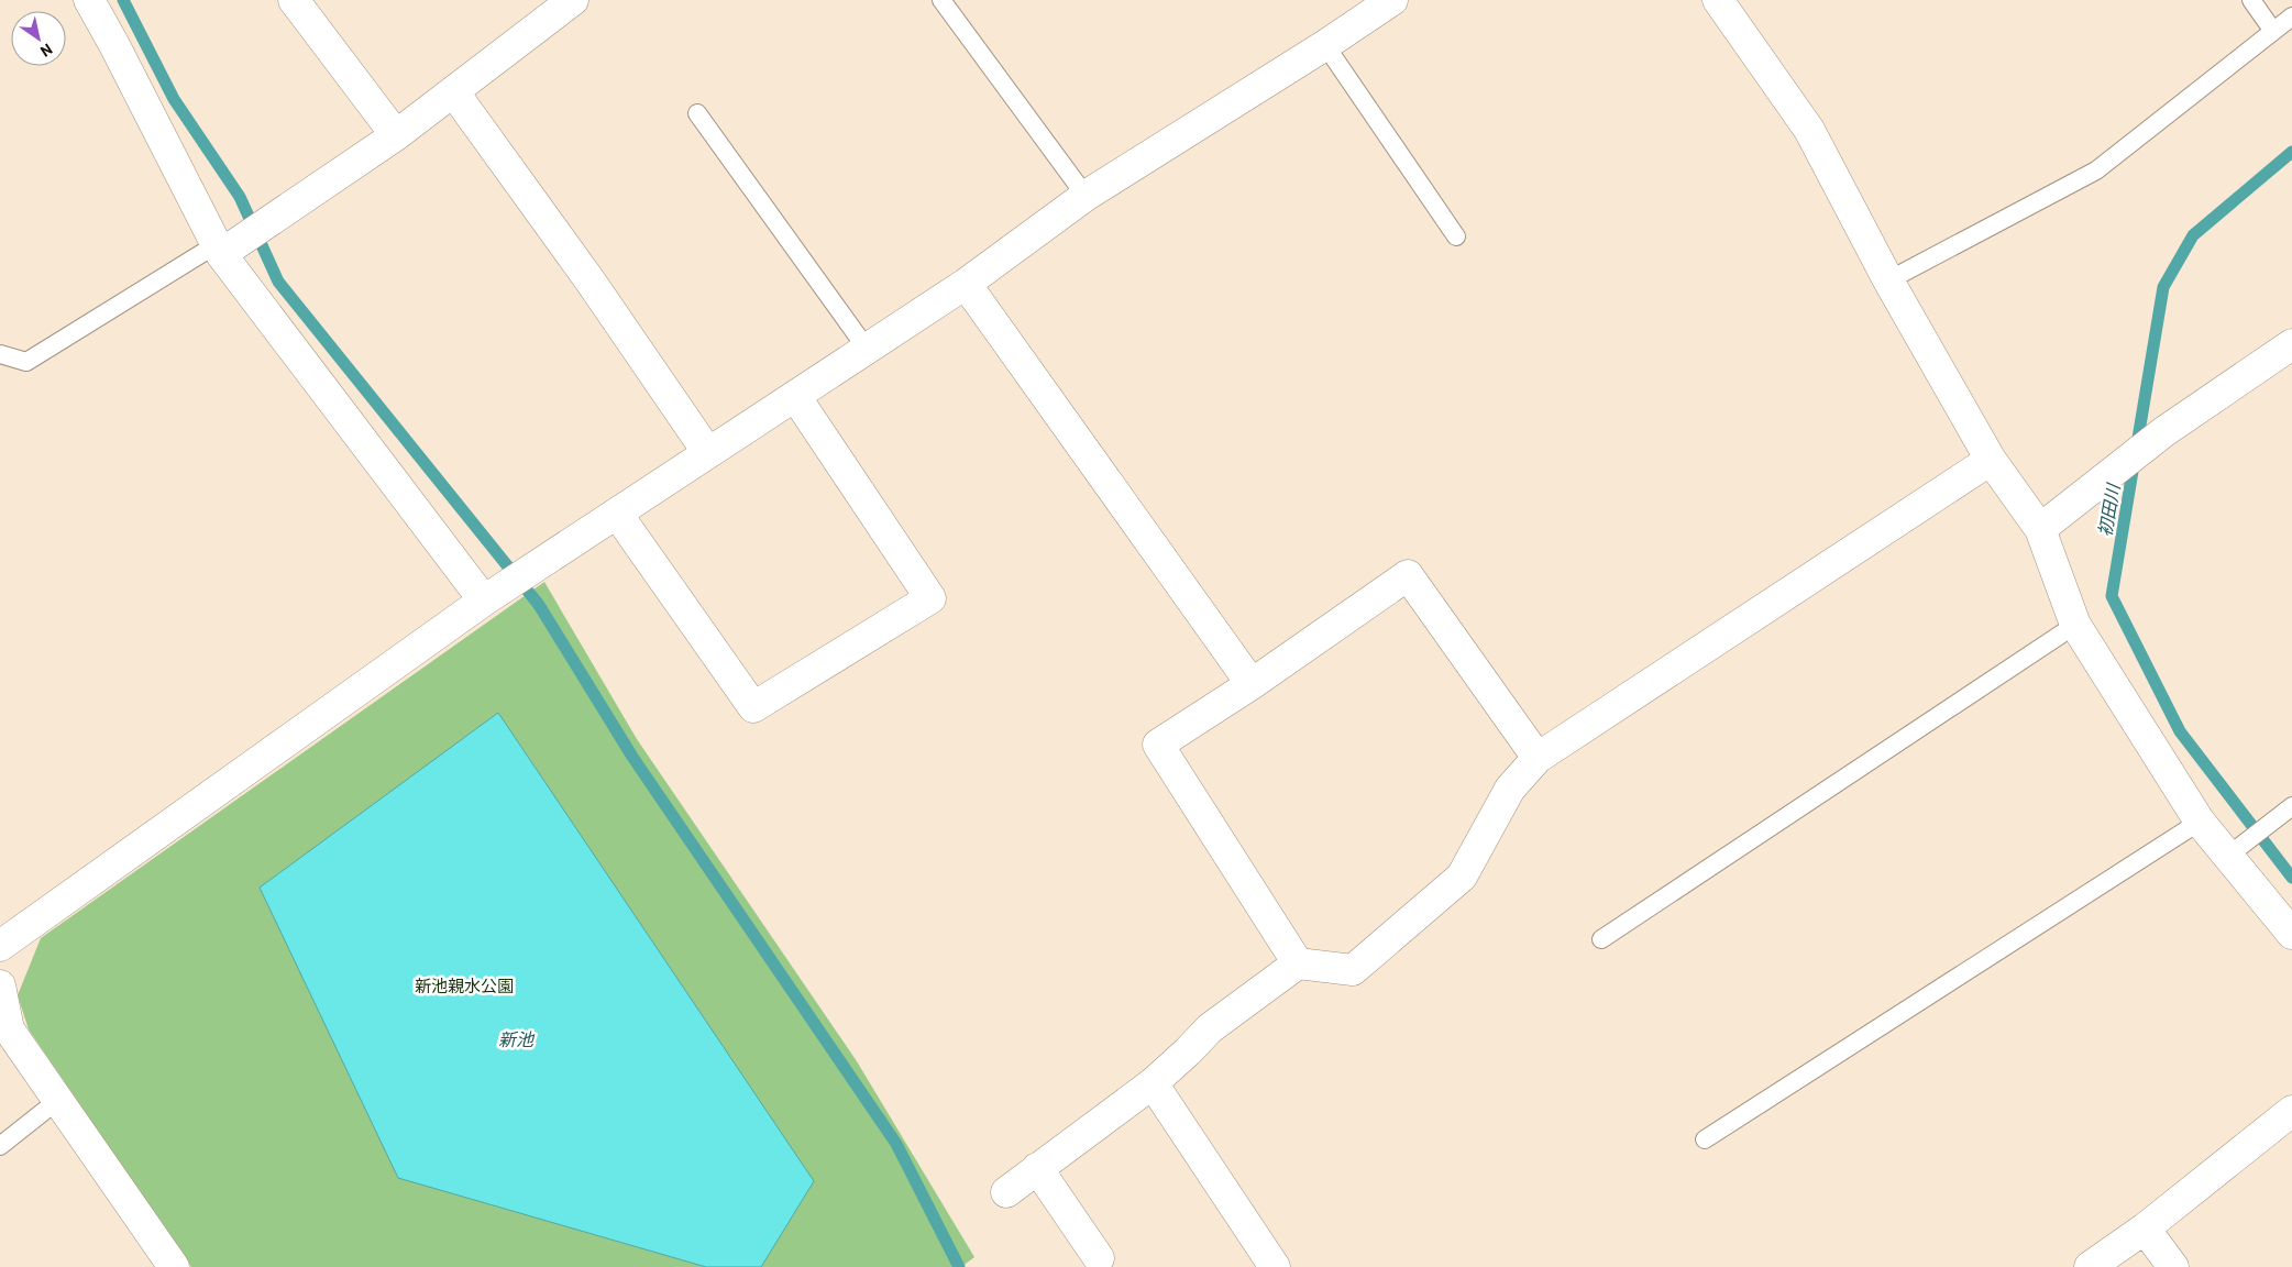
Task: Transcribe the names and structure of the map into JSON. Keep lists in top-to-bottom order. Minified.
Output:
{"water":["初田川","新池"],"parks":["新池親水公園"],"north":"bottom right"}
